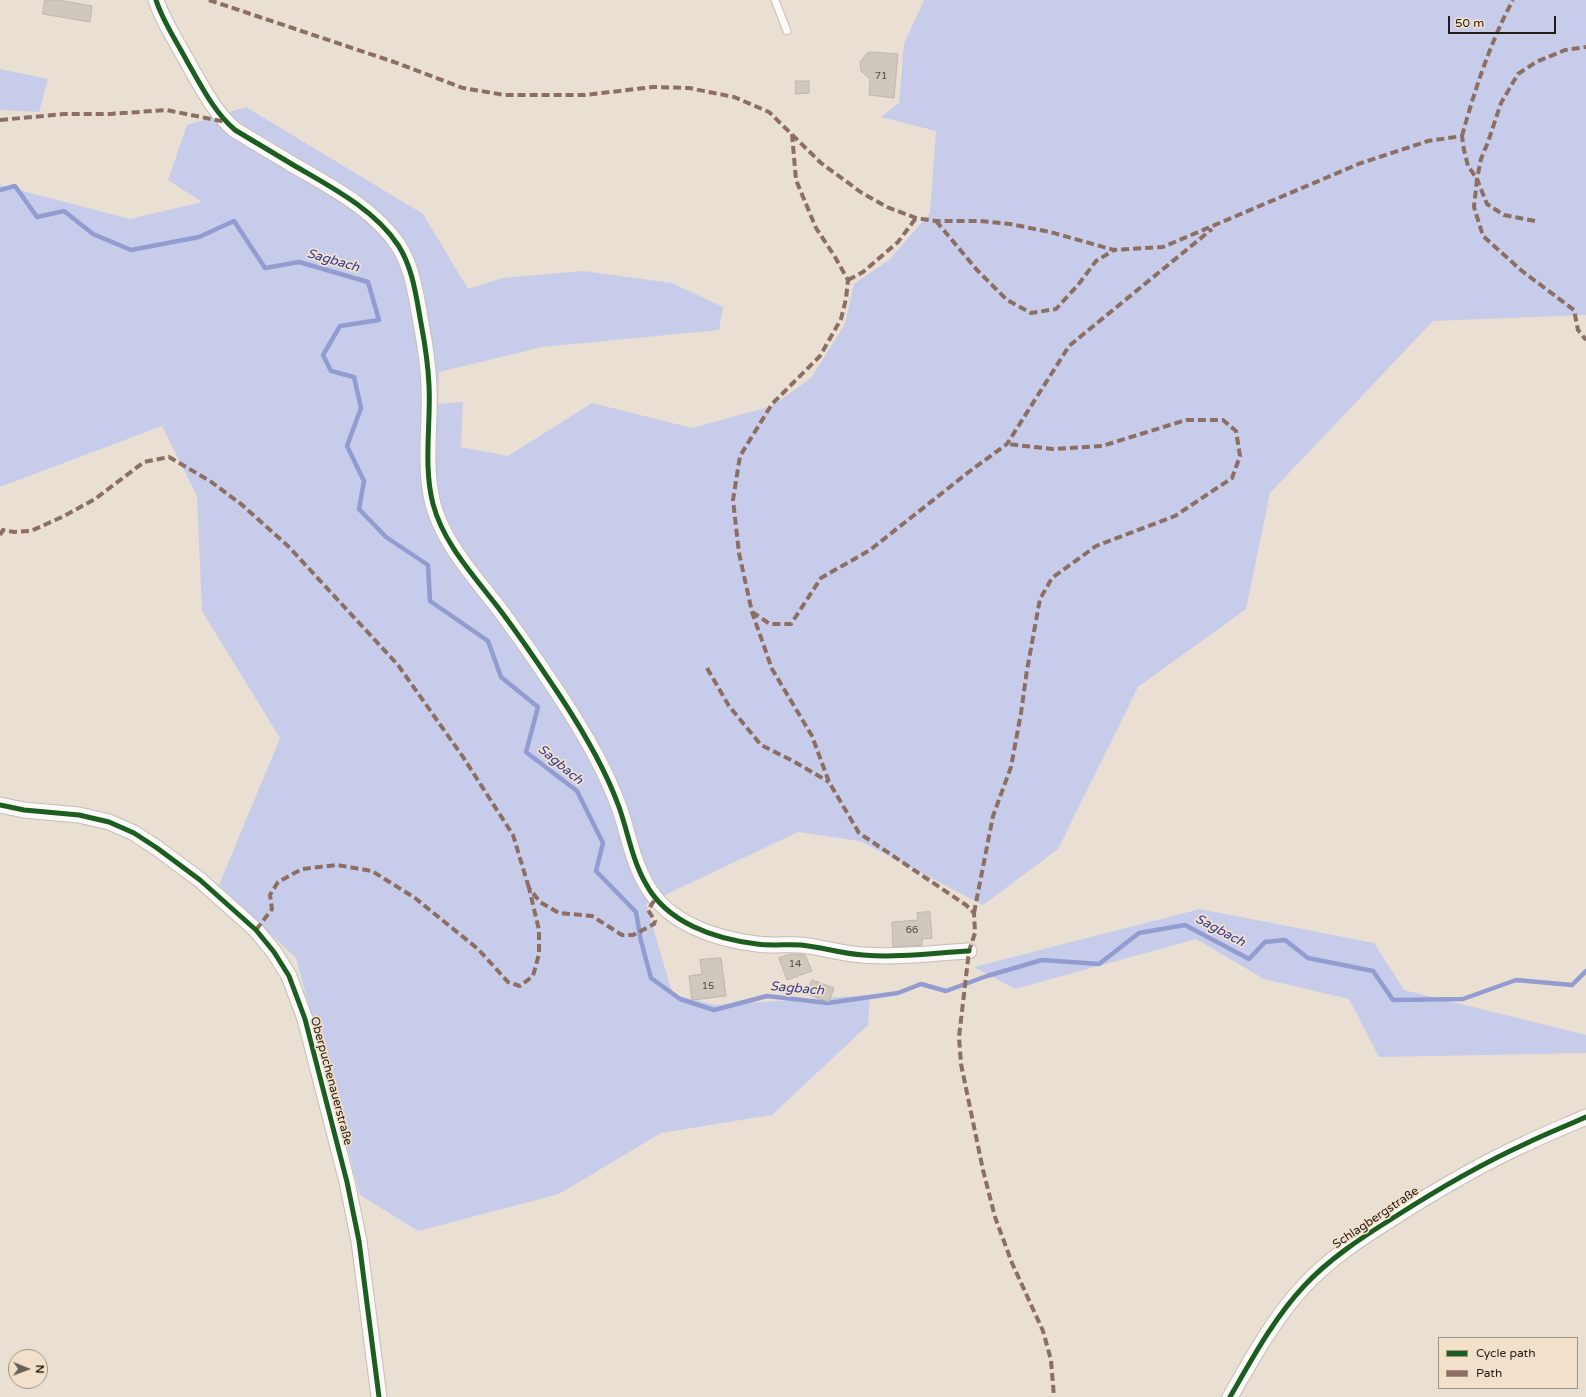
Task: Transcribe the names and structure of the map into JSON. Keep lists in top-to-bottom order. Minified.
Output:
{"streets":{"street":["Oberpuchenauerstraße","Schlagbergstraße"]},"water":["Sagbach"],"house_numbers":["71","66","14","15"],"legend":["Cycle path","Path"],"scale_bar":"50 m","north":"right"}
